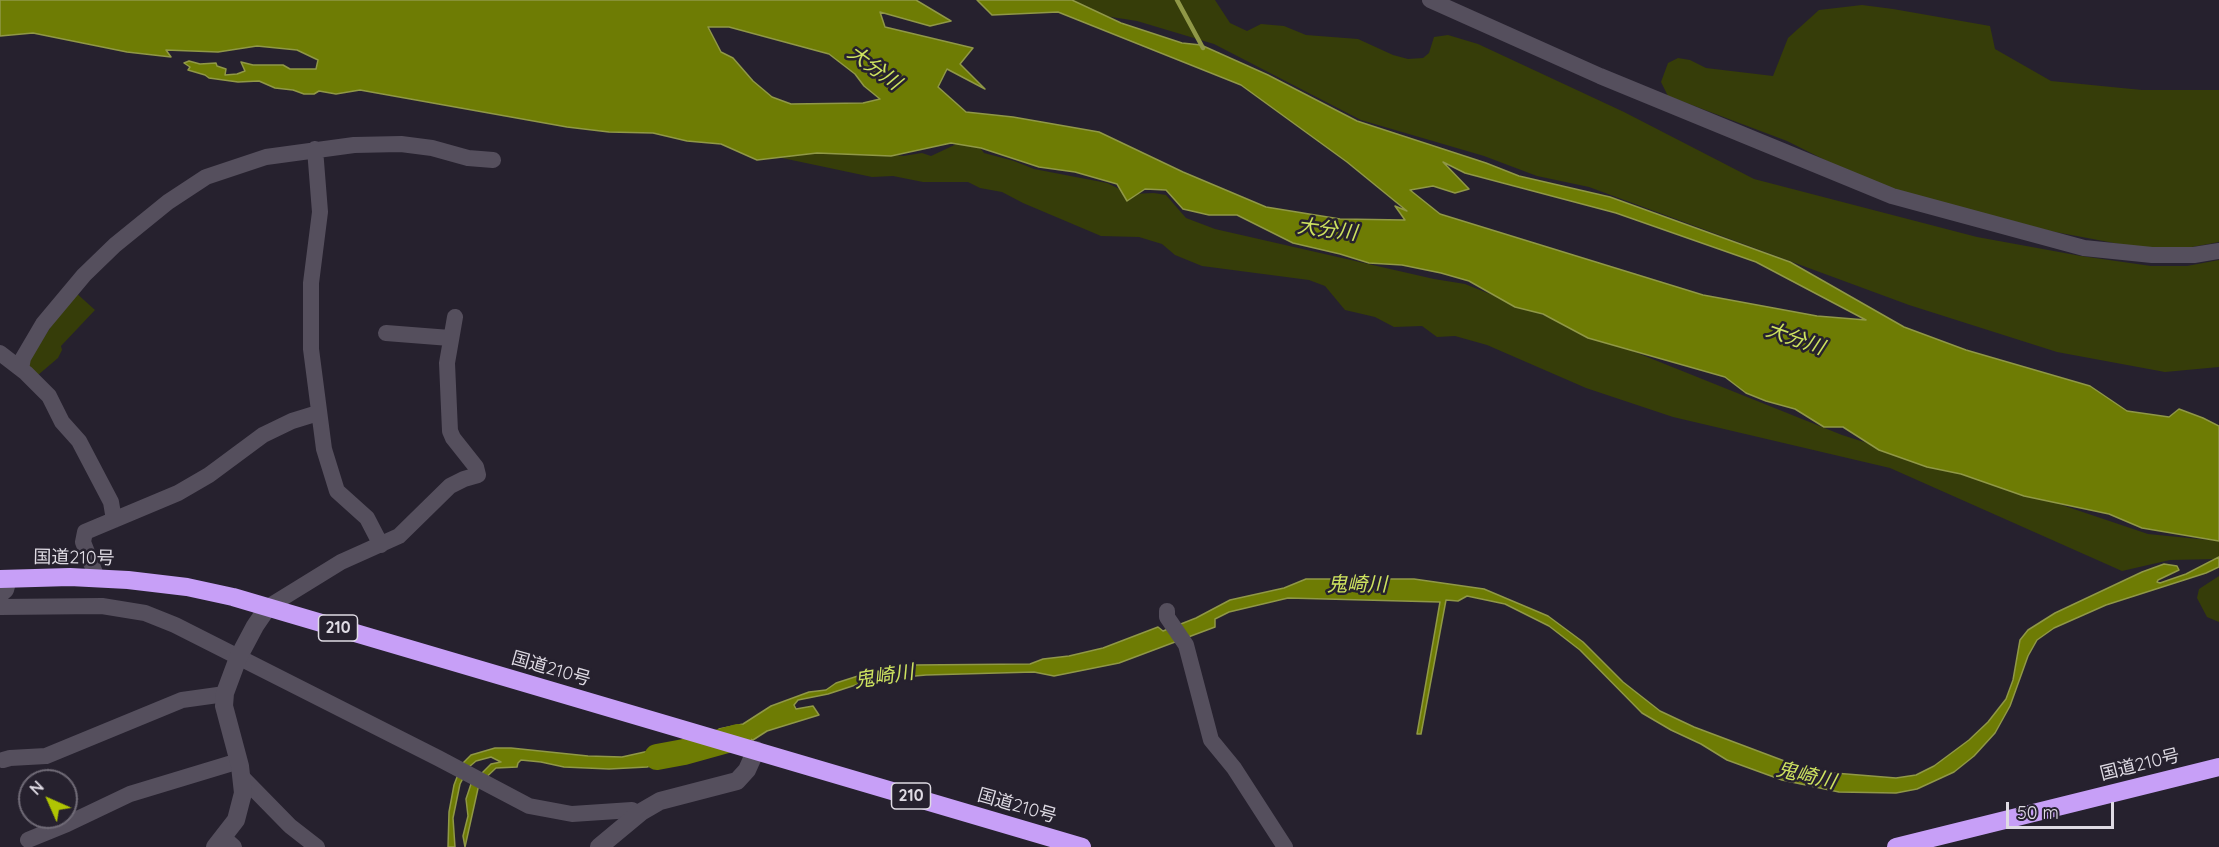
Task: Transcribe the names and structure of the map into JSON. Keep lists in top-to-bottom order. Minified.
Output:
{"streets":{"highway":["国道210号","210"]},"water":["大分川","鬼崎川"],"scale_bar":"50 m","north":"top left"}
